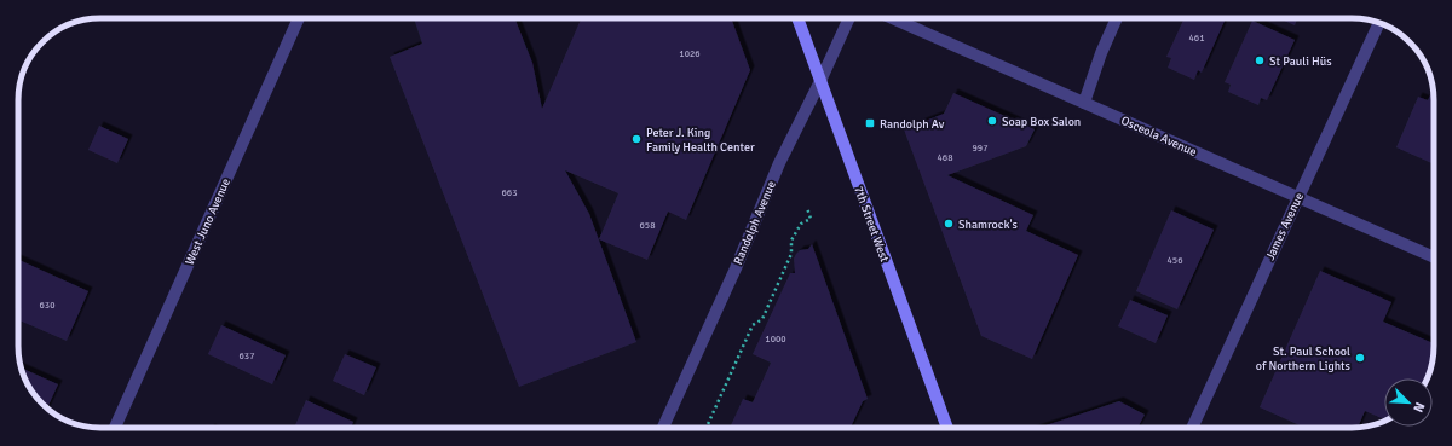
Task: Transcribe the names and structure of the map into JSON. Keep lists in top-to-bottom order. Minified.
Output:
{"streets":{"main road":["7th Street West"],"street":["Osceola Avenue","West Juno Avenue","Randolph Avenue","James Avenue"]},"crossings":[["Osceola Avenue","James Avenue"],["Randolph Avenue","7th Street West"]],"places":{"other":["St Pauli Hüs","Soap Box Salon","Peter J. King Family Health Center","Shamrock's","St. Paul School of Northern Lights"],"transit":["Randolph Av"]},"house_numbers":["461","1026","997","468","663","658","456","630","1000","637"],"north":"bottom right"}
